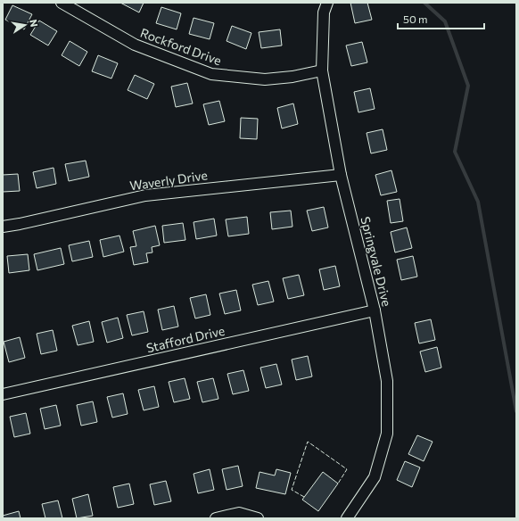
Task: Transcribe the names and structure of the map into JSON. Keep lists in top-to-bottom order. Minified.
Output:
{"streets":{"street":["Rockford Drive","Waverly Drive","Springvale Drive","Stafford Drive"]},"crossings":[["Rockford Drive","Springvale Drive"],["Waverly Drive","Springvale Drive"],["Springvale Drive","Stafford Drive"]],"scale_bar":"50 m","north":"right"}
